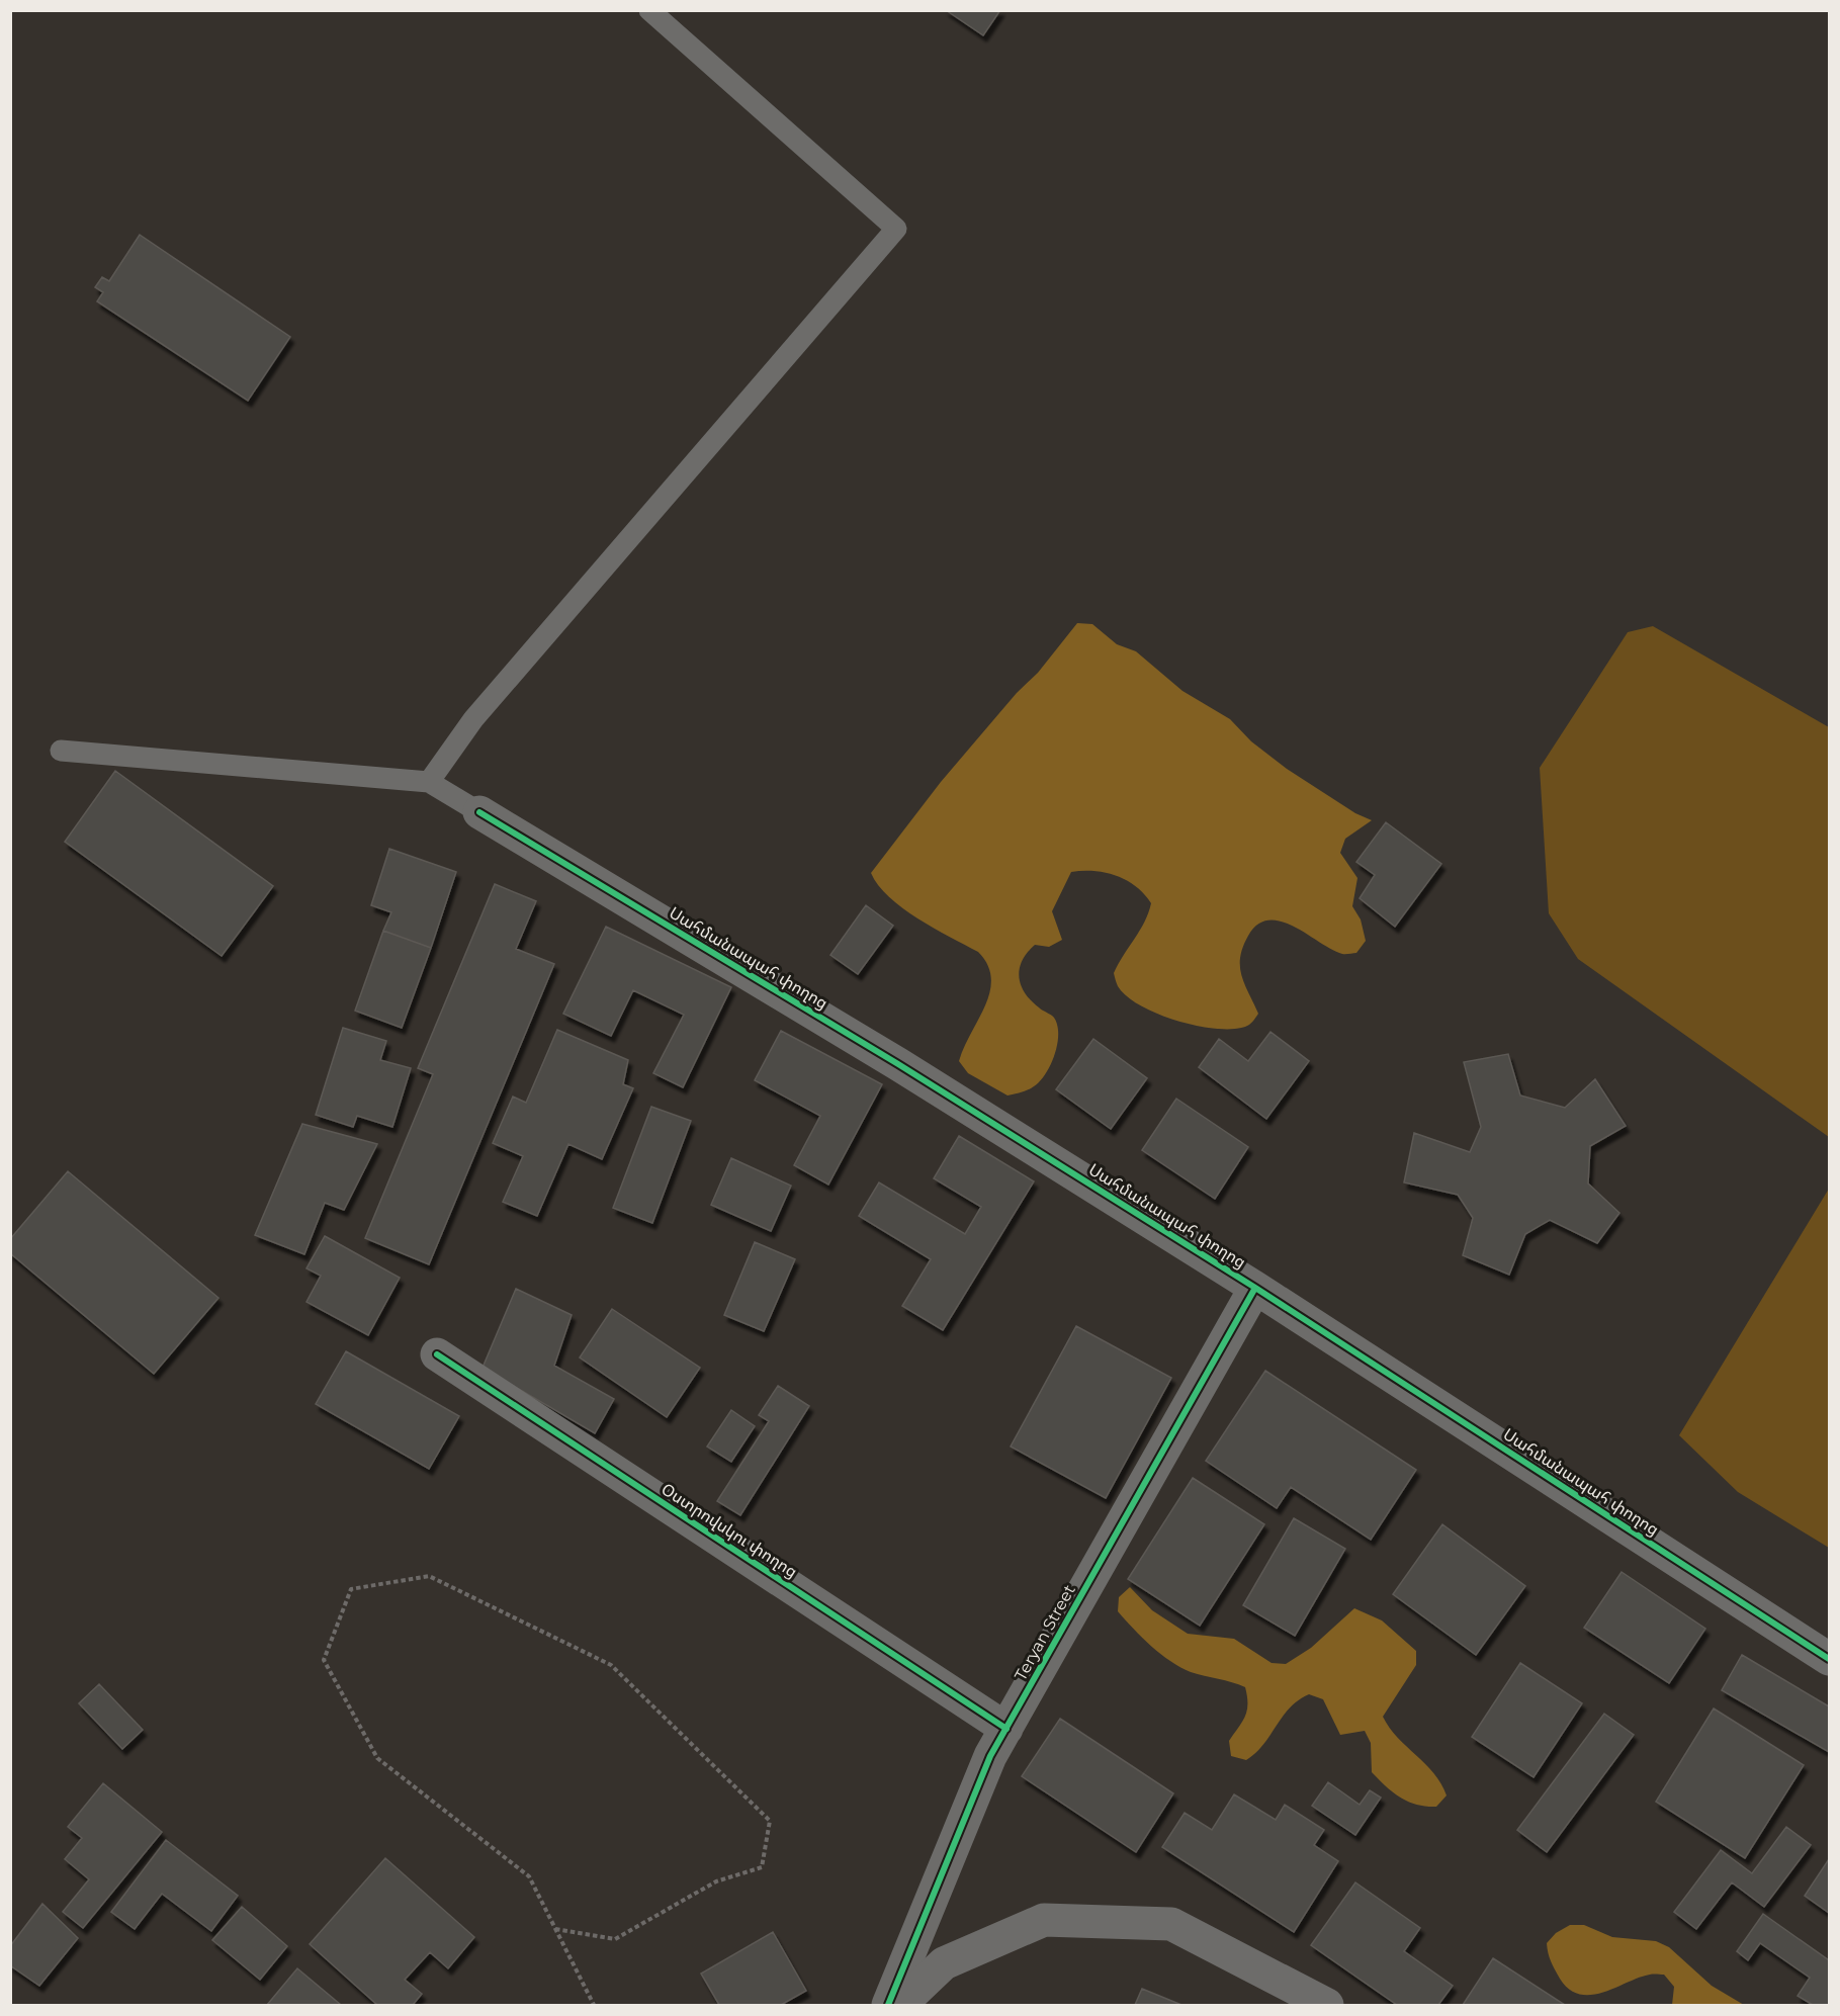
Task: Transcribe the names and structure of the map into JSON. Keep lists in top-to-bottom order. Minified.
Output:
{"streets":{"street":["Սահմանապահ փողոց","Օստրովսկու փողոց","Teryan Street"]},"crossings":[["Սահմանապահ փողոց","Teryan Street"],["Օստրովսկու փողոց","Teryan Street"]]}
